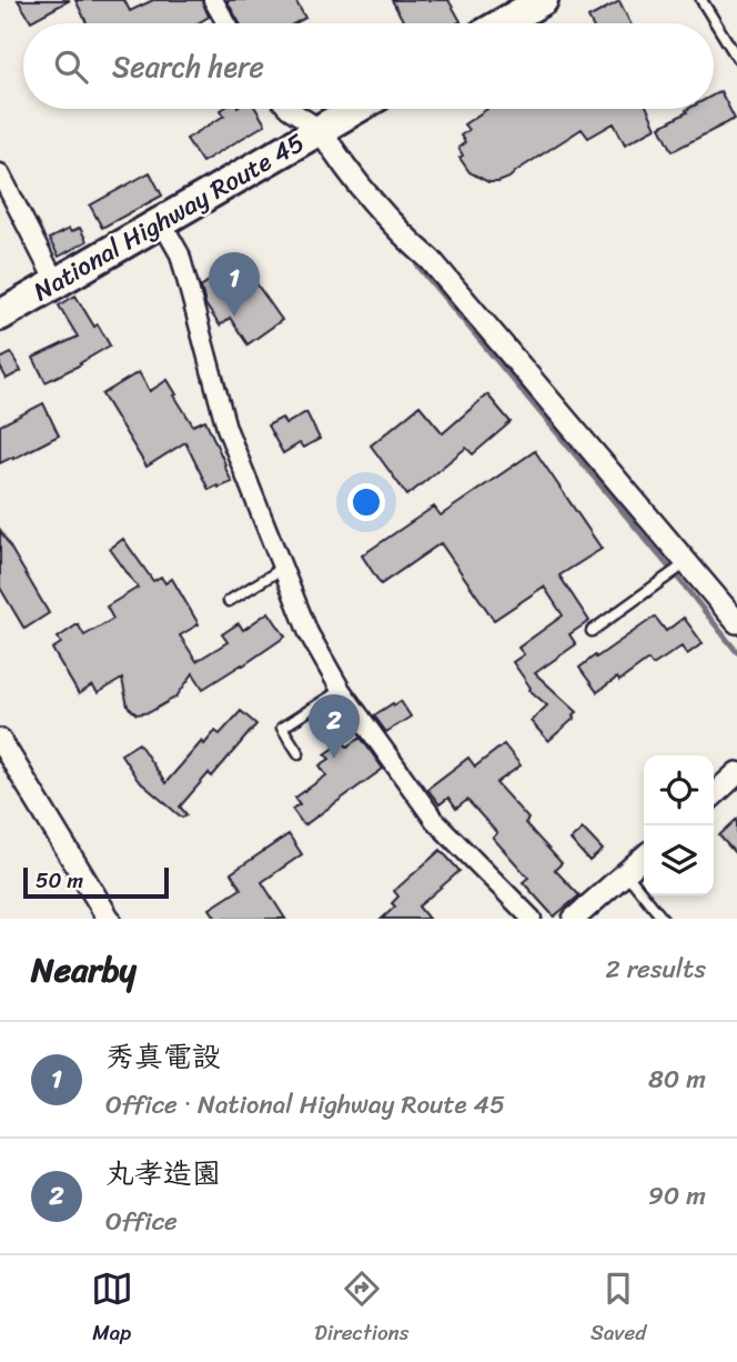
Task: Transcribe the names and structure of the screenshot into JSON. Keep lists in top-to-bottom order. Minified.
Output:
{"streets":{"highway":["National Highway Route 45"]},"scale_bar":"50 m","page":{"search":"Search here","pins":["1","2"],"scale":"50 m","heading":["Nearby","2 results"],"list":[{"mark":"1","name":"秀真電設","note":"Office · National Highway Route 45","value":"80 m"},{"mark":"2","name":"丸孝造園","note":"Office","value":"90 m"}],"nav":["Map","Directions","Saved"]}}
